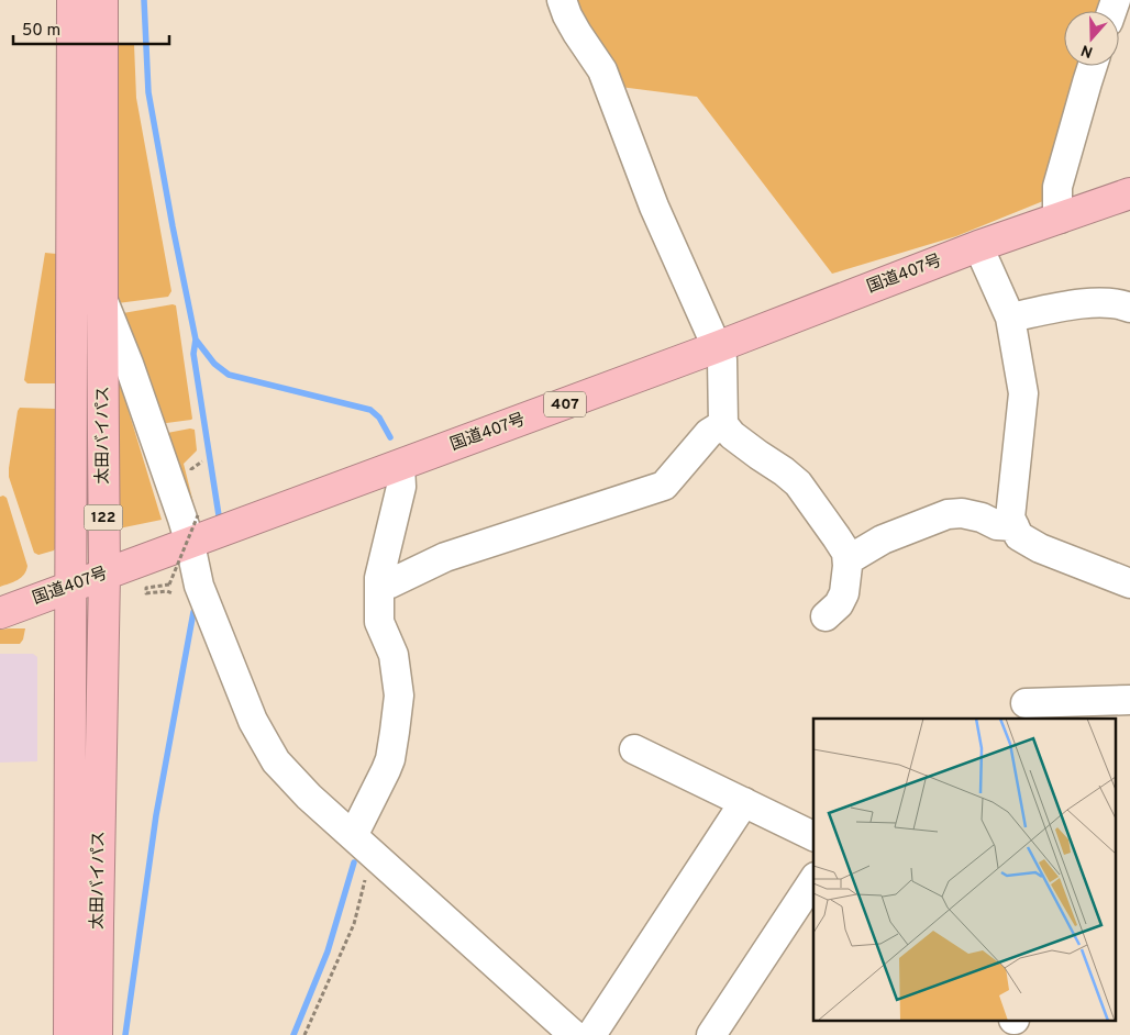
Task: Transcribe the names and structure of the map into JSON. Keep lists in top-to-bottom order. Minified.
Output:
{"streets":{"highway":["国道407号","407","太田バイパス","122"]},"crossings":[["国道407号","太田バイパス"]],"scale_bar":"50 m","north":"bottom"}
